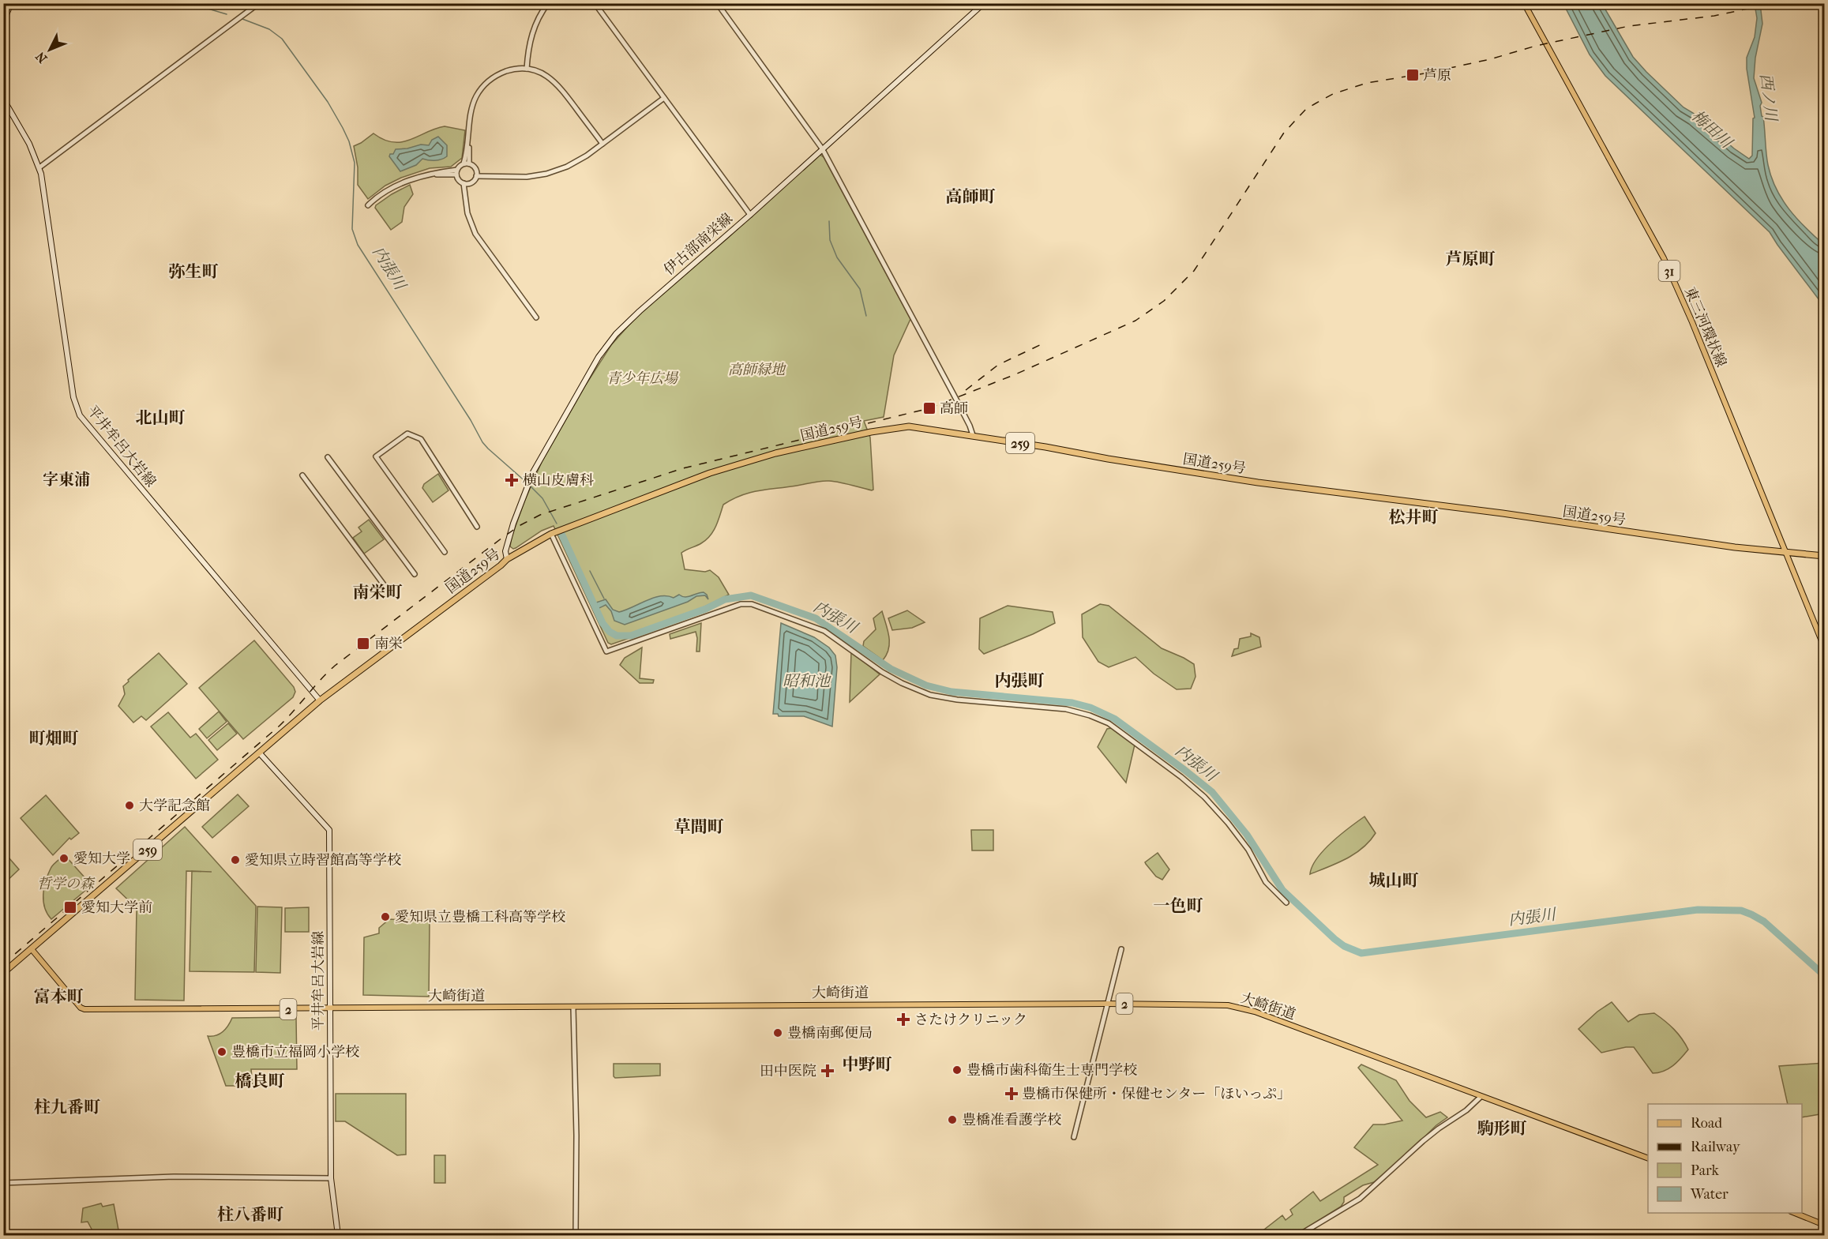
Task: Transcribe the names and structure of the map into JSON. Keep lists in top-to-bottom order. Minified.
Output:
{"streets":{"highway":["国道259号","259"],"main road":["伊古部南栄線","31","東三河環状線","平井牟呂大岩線","大崎街道","2"]},"crossings":[["伊古部南栄線","国道259号"],["東三河環状線","国道259号"],["国道259号","平井牟呂大岩線"],["国道259号","大崎街道"],["平井牟呂大岩線","大崎街道"]],"districts":["高師町","芦原町","弥生町","北山町","字東浦","松井町","南栄町","内張町","町畑町","草間町","城山町","一色町","富本町","中野町","橋良町","柱九番町","駒形町","柱八番町"],"water":["西ノ川","梅田川","内張川","昭和池"],"parks":["高師緑地","青少年広場","哲学の森"],"places":{"transit":["芦原","高師","南栄","愛知大学前"],"health":["横山皮膚科","さたけクリニック","田中医院","豊橋市保健所・保健センター「ほいっぷ」"],"other":["大学記念館","愛知大学","愛知県立時習館高等学校","愛知県立豊橋工科高等学校","豊橋南郵便局","豊橋市立福岡小学校","豊橋市歯科衛生士専門学校","豊橋准看護学校"]},"legend":["Road","Railway","Park","Water"],"north":"bottom left"}
